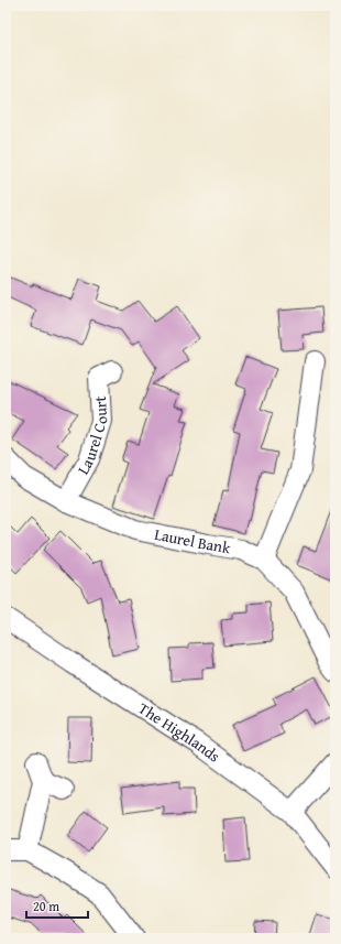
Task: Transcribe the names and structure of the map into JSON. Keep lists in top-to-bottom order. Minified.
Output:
{"streets":{"street":["Laurel Court","Laurel Bank","The Highlands"]},"crossings":[["Laurel Court","Laurel Bank"]],"scale_bar":"20 m"}
